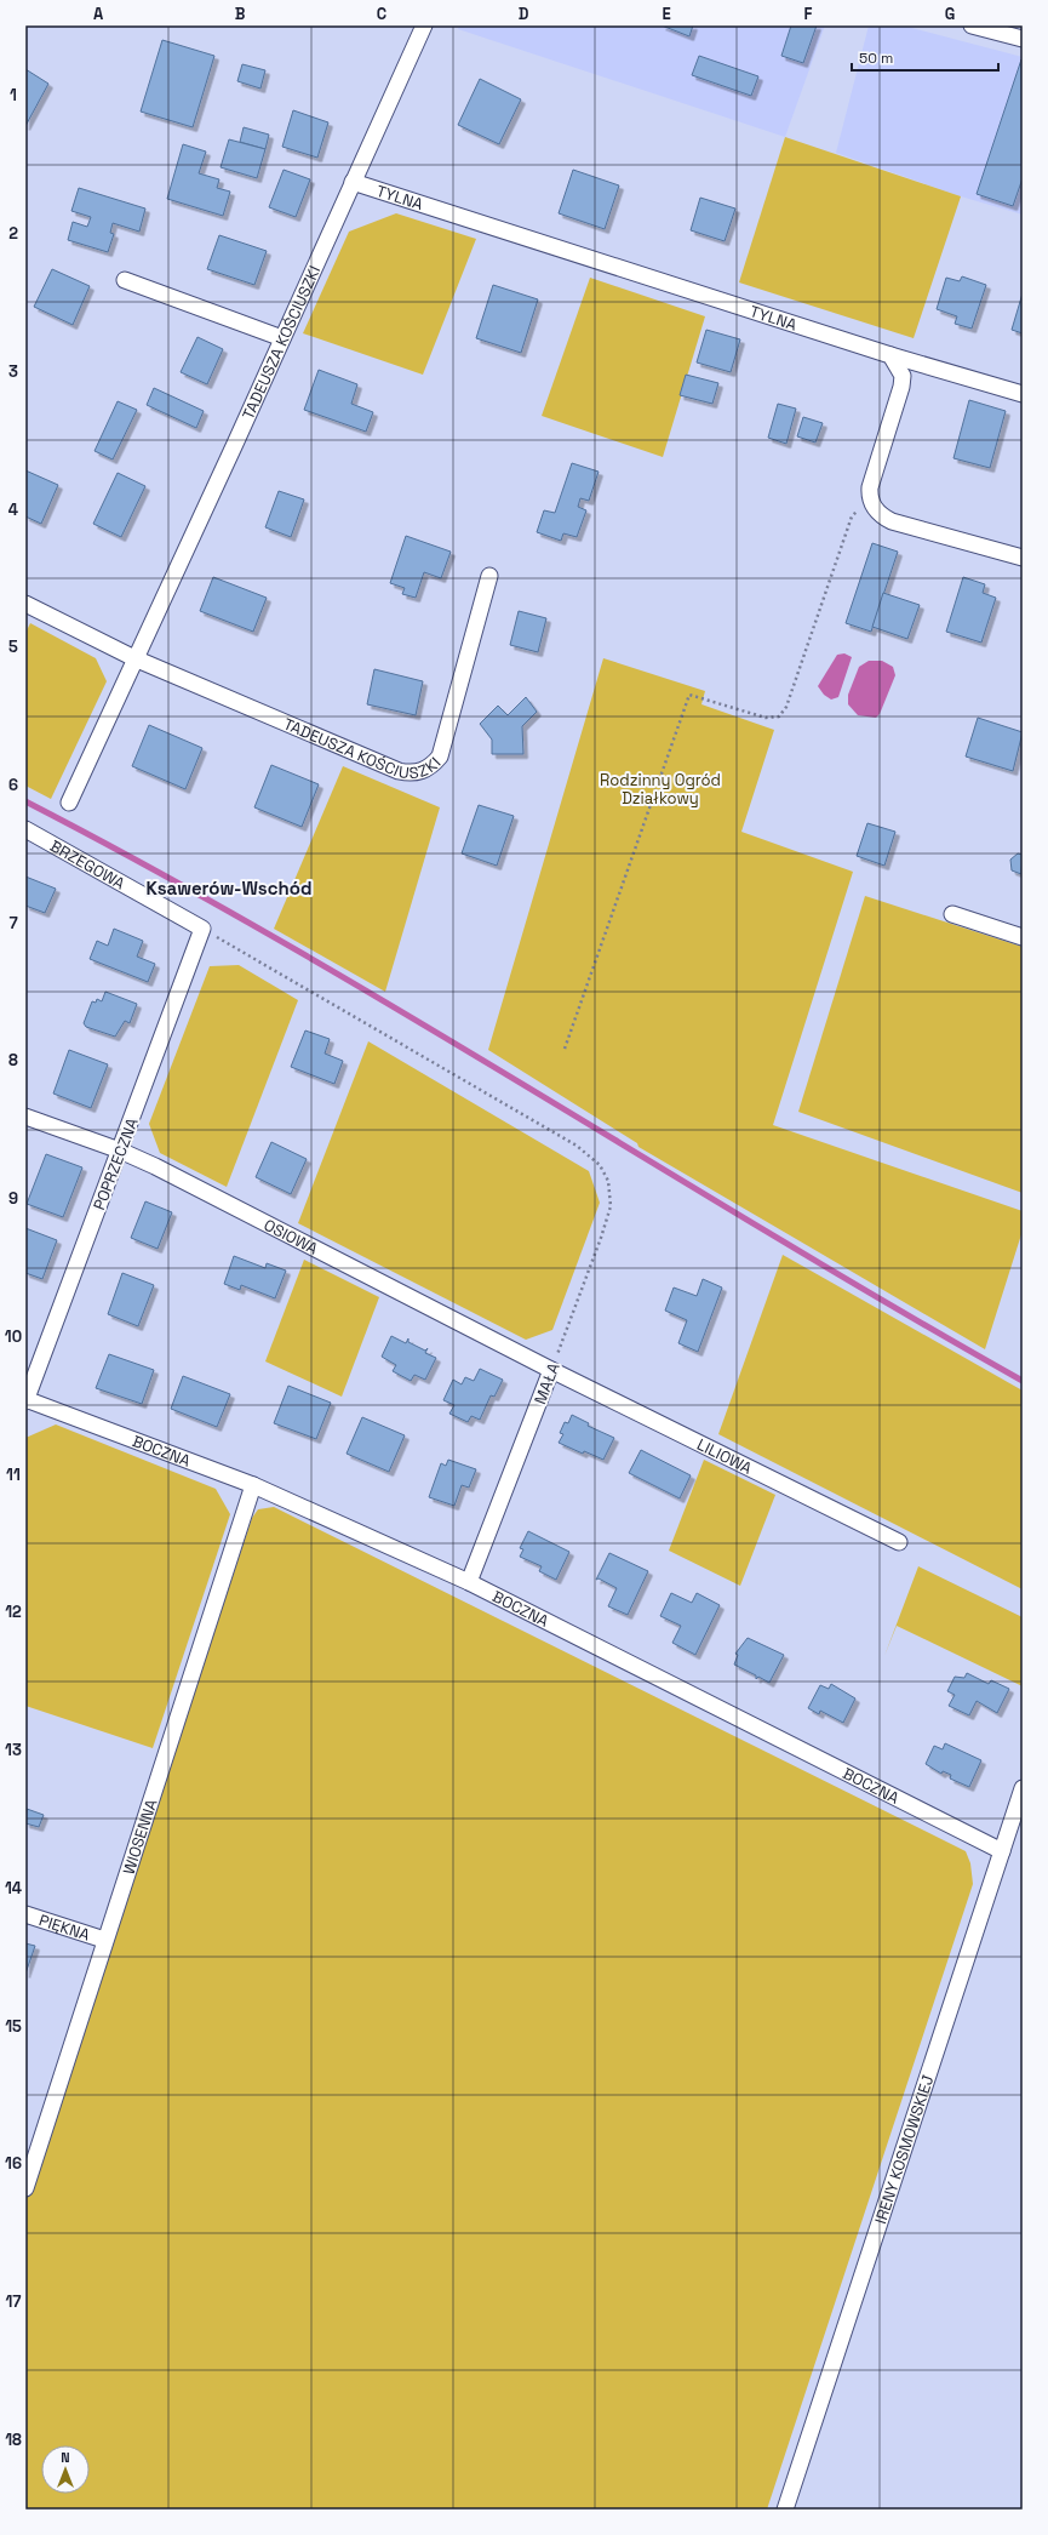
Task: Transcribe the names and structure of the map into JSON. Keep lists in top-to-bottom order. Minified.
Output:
{"streets":{"street":["TYLNA","TADEUSZA KOŚCIUSZKI","BRZEGOWA","POPRZECZNA","OSIOWA","MAŁA","BOCZNA","LILIOWA","WIOSENNA","PIĘKNA","IRENY KOSMOWSKIEJ"]},"crossings":[["TYLNA","TADEUSZA KOŚCIUSZKI"],["BRZEGOWA","POPRZECZNA"],["BRZEGOWA","MAŁA"],["POPRZECZNA","OSIOWA"],["POPRZECZNA","MAŁA"],["POPRZECZNA","BOCZNA"],["OSIOWA","MAŁA"],["OSIOWA","LILIOWA"],["MAŁA","BOCZNA"],["MAŁA","LILIOWA"],["BOCZNA","WIOSENNA"],["BOCZNA","IRENY KOSMOWSKIEJ"],["WIOSENNA","PIĘKNA"]],"districts":["Ksawerów-Wschód"],"parks":["Rodzinny Ogród Działkowy"],"scale_bar":"50 m","north":"top","grid":{"columns":["A","B","C","D","E","F","G"],"rows":["1","2","3","4","5","6","7","8","9","10","11","12","13","14","15","16","17","18"]}}
